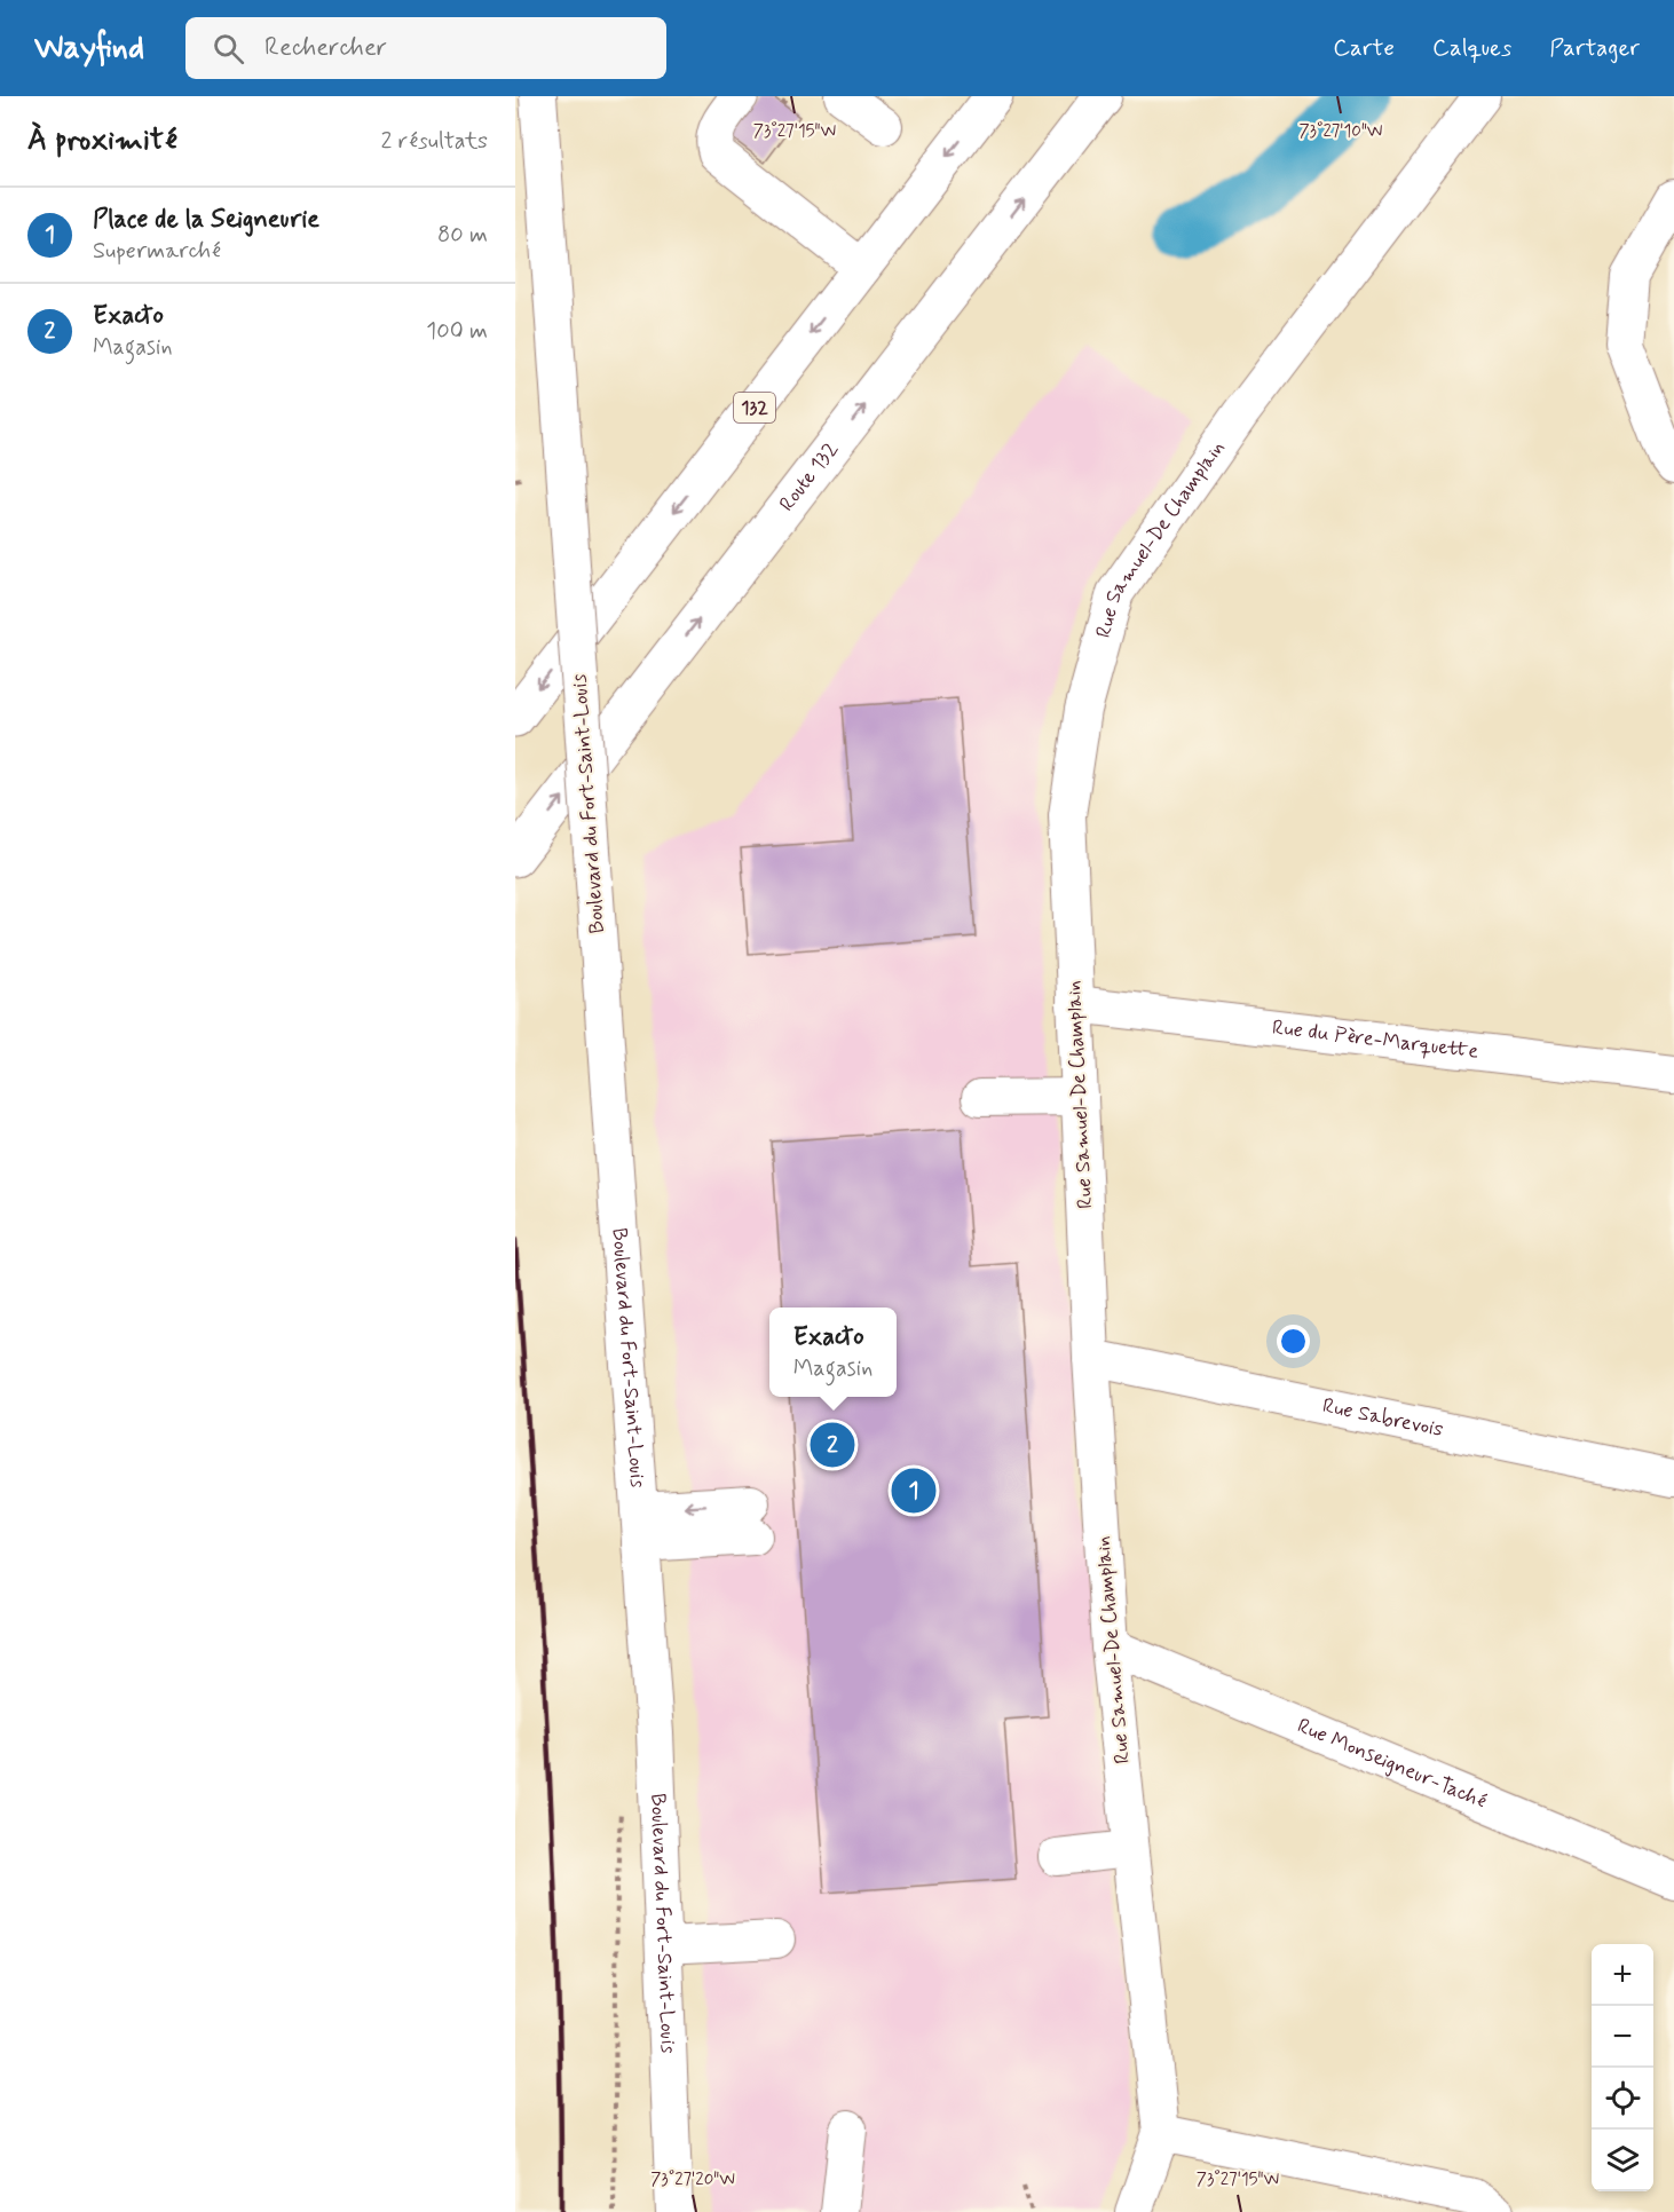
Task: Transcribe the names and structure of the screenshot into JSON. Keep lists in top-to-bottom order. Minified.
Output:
{"streets":{"highway":["132","Route 132"],"street":["Rue Samuel-De Champlain","Boulevard du Fort-Saint-Louis","Rue du Père-Marquette","Rue Sabrevois","Rue Monseigneur-Taché"]},"crossings":[["Rue Samuel-De Champlain","Rue du Père-Marquette"],["Rue Samuel-De Champlain","Rue Sabrevois"],["Rue Samuel-De Champlain","Rue Monseigneur-Taché"]],"page":{"header":"Wayfind","search":"Rechercher","nav":["Carte","Calques","Partager"],"heading":["À proximité","2 résultats"],"list":[{"mark":"1","name":"Place de la Seigneurie","note":"Supermarché","value":"80 m"},{"mark":"2","name":"Exacto","note":"Magasin","value":"100 m"}],"popup":["Exacto","Magasin"],"pins":["2","1"],"map_buttons":["+","−"]},"coordinates":["73°27'15\"W","73°27'10\"W","73°27'20\"W"]}
